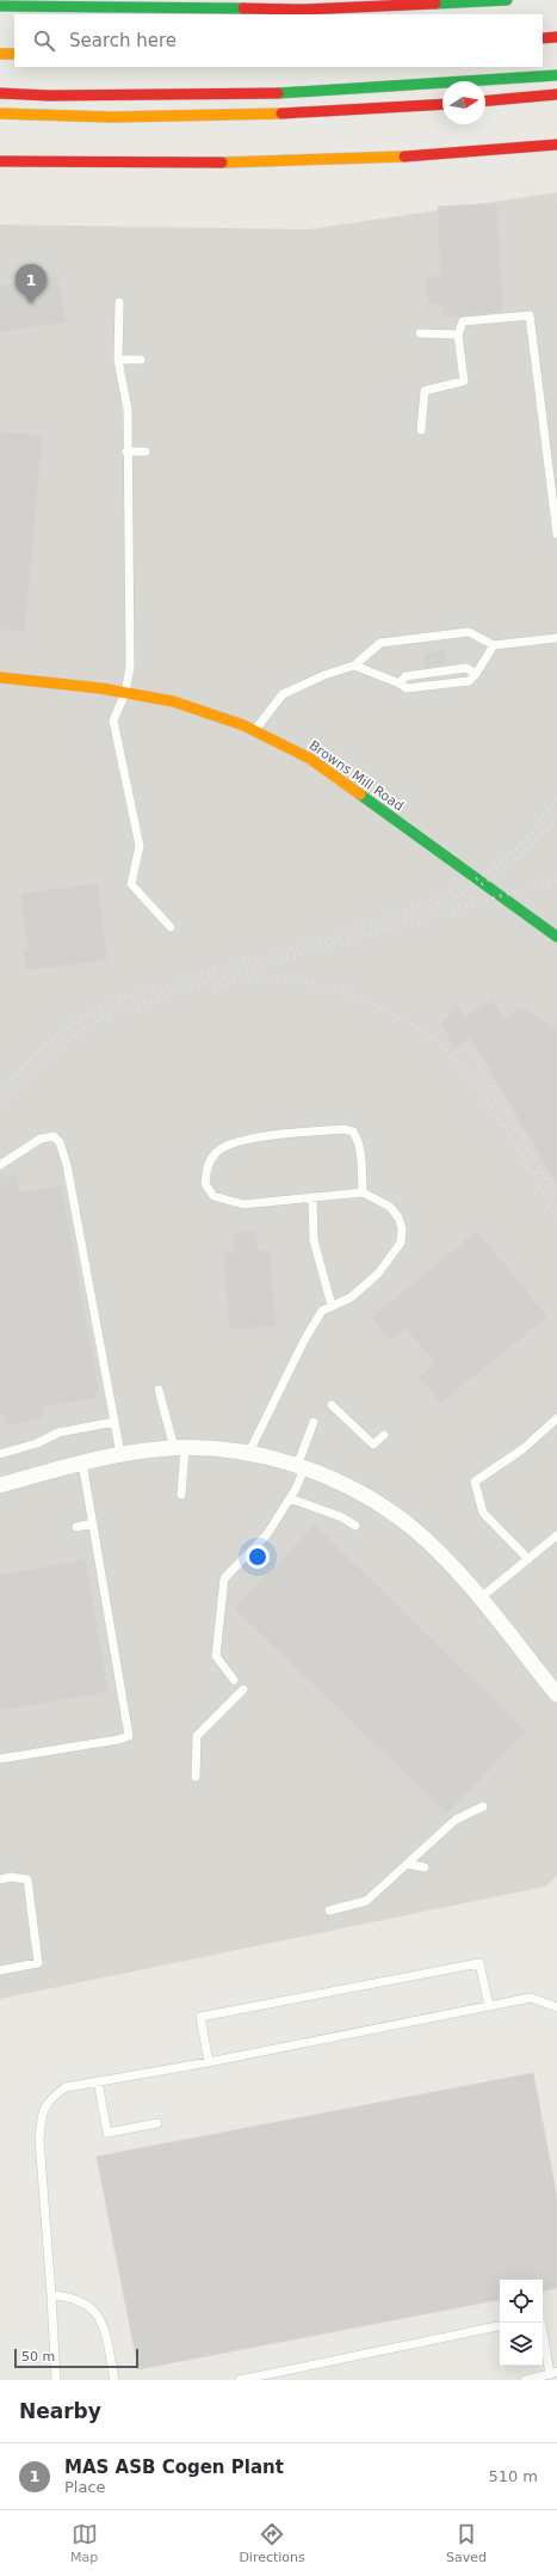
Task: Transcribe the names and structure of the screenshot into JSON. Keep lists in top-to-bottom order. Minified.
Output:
{"streets":{"main road":["Browns Mill Road"]},"scale_bar":"50 m","north":"right","page":{"search":"Search here","pins":"1","scale":"50 m","heading":"Nearby","list":[{"mark":"1","name":"MAS ASB Cogen Plant","note":"Place","value":"510 m"}],"nav":["Map","Directions","Saved"]}}
